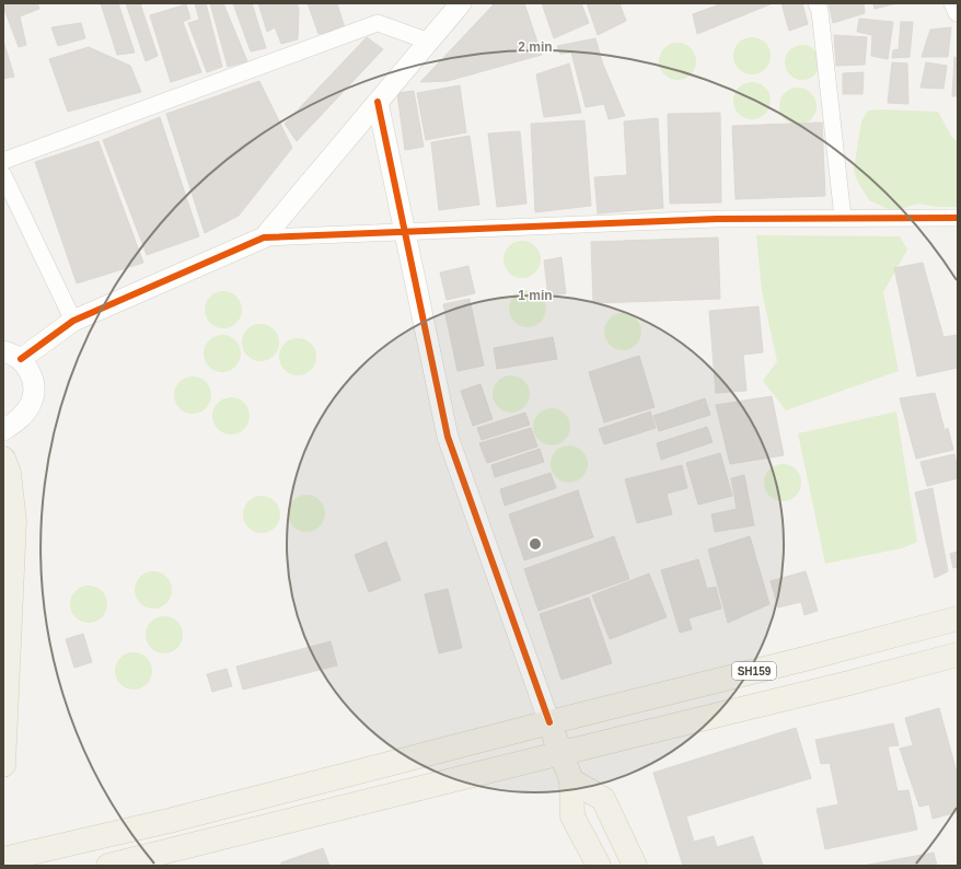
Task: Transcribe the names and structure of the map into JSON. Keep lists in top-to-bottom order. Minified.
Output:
{"streets":{"main road":["SH159"]},"rings":["2 min","1 min"]}
